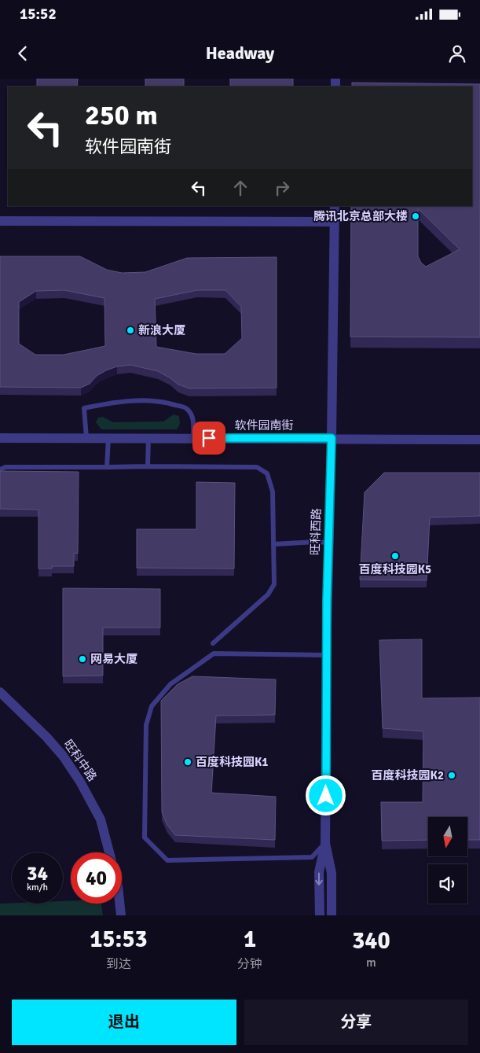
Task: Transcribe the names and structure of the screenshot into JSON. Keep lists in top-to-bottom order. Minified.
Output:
{"streets":{"street":["软件园南街","旺科西路","旺科中路"]},"crossings":[["软件园南街","旺科西路"]],"places":["腾讯北京总部大楼","新浪大厦","百度科技园K5","网易大厦","百度科技园K1","百度科技园K2"],"north":"bottom","page":{"status":"15:52","header":"Headway","turn":["250 m","软件园南街"],"speed":"34 km/h","limit":"40","eta":["15:53","到达","1","分钟","340","m"],"buttons":["退出","分享"]}}
